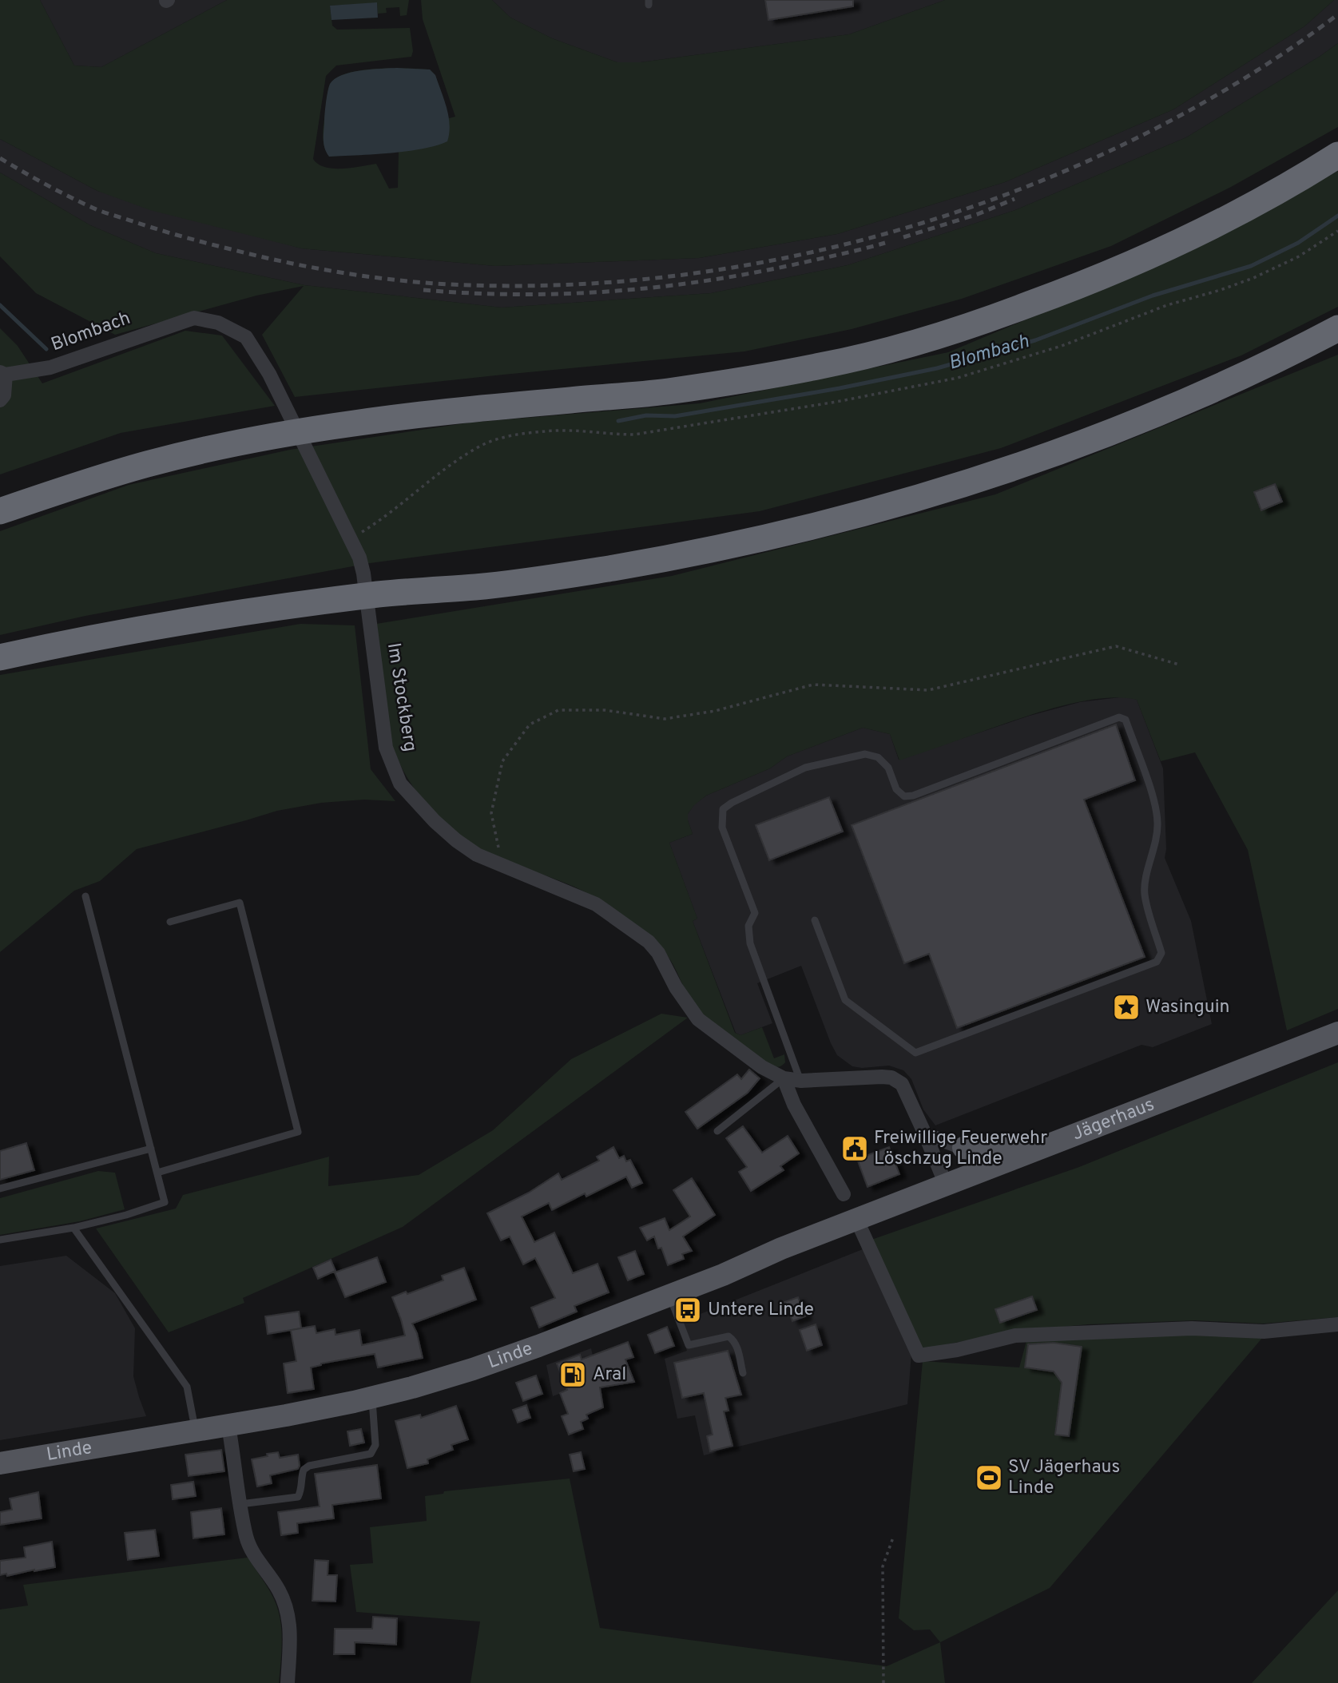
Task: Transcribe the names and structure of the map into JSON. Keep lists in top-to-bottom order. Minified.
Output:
{"streets":{"main road":["Jägerhaus","Linde"],"street":["Blombach","Im Stockberg"]},"crossings":[["Blombach","Im Stockberg"],["Im Stockberg","Jägerhaus"],["Jägerhaus","Linde"]],"water":["Blombach"],"places":{"place":["Wasinguin"],"public building":["Freiwillige Feuerwehr Löschzug Linde"],"bus stop":["Untere Linde"],"fuel station":["Aral"],"sports":["SV Jägerhaus Linde"]}}
